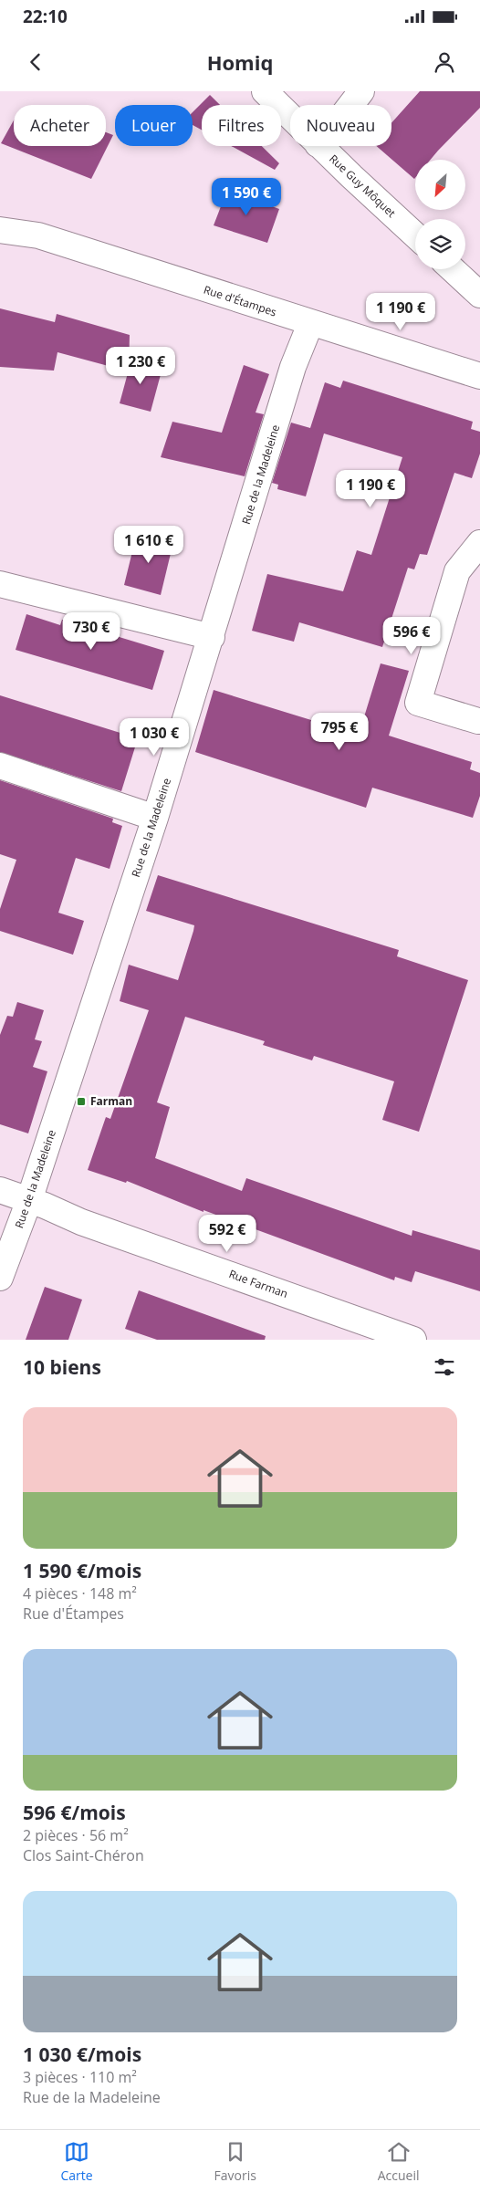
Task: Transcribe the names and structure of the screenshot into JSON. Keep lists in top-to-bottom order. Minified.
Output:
{"streets":{"street":["Rue Guy Môquet","Rue d'Étampes","Rue de la Madeleine","Rue Farman"]},"crossings":[["Rue d'Étampes","Rue de la Madeleine"],["Rue de la Madeleine","Rue Farman"]],"places":{"transit":["Farman"]},"north":"bottom left","page":{"status":"22:10","header":"Homiq","chip":["Acheter","Louer","Filtres","Nouveau"],"price":["1 590 €","1 190 €","1 230 €","1 190 €","1 610 €","730 €","596 €","795 €","1 030 €","592 €"],"heading":"10 biens","list":[{"name":"1 590 €/mois","note":"4 pièces · 148 m² · Rue d'Étampes"},{"name":"596 €/mois","note":"2 pièces · 56 m² · Clos Saint-Chéron"},{"name":"1 030 €/mois","note":"3 pièces · 110 m² · Rue de la Madeleine"}],"tabs":["Carte","Favoris","Accueil"]}}
